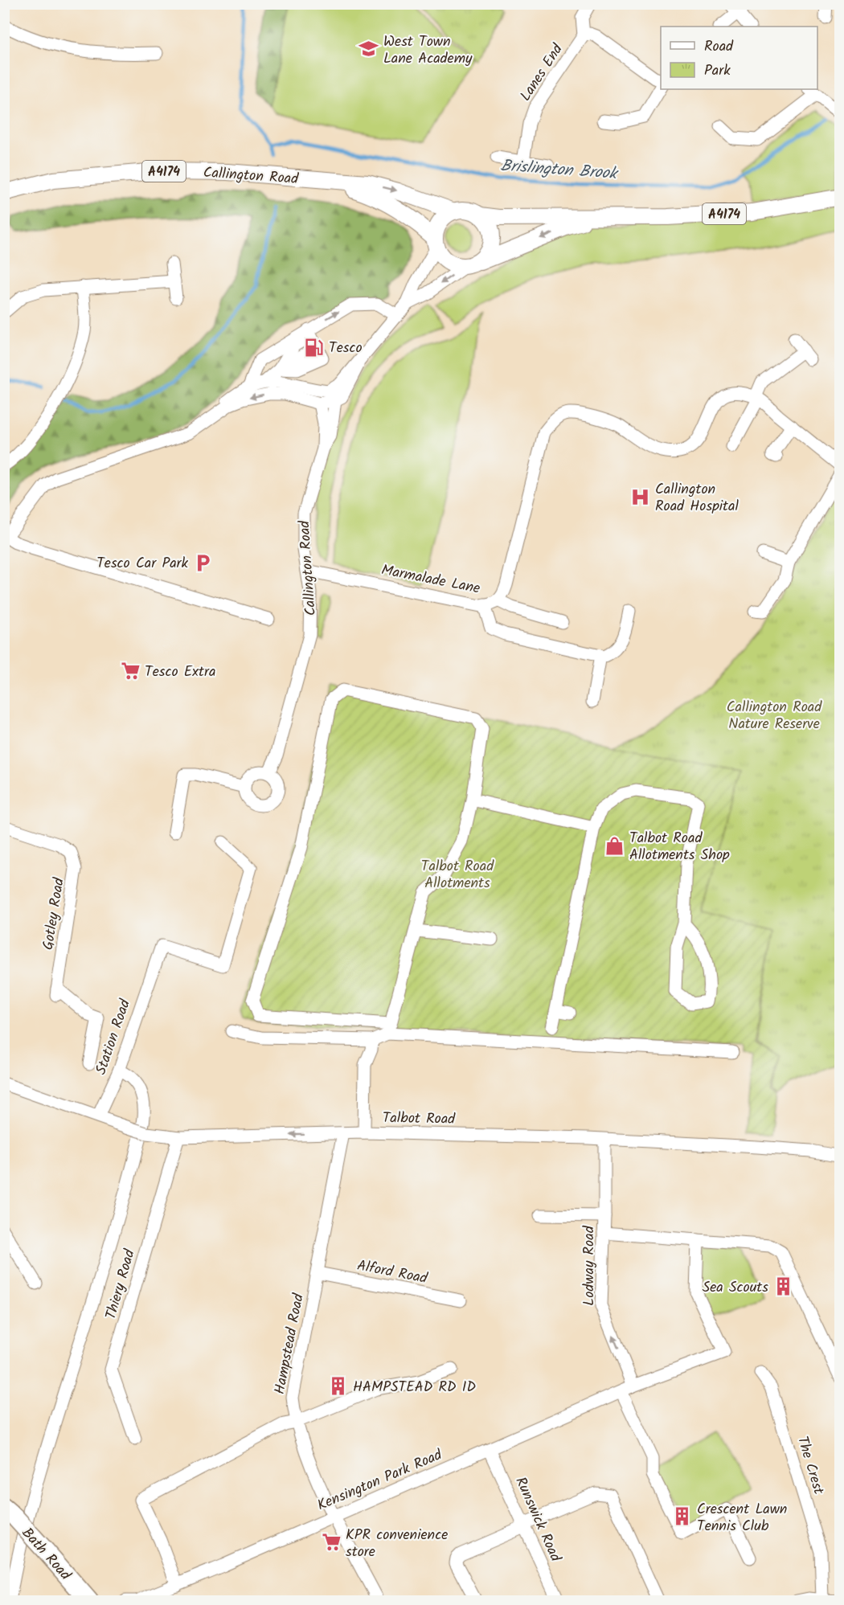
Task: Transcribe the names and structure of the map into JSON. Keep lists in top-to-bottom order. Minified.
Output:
{"streets":{"highway":["Bath Road"],"main road":["A4174","Callington Road"],"street":["Lanes End","Marmalade Lane","Gotley Road","Station Road","Talbot Road","Lodway Road","Alford Road","Thiery Road","Hampstead Road","The Crest","Kensington Park Road","Runswick Road"]},"crossings":[["A4174","Callington Road"],["Callington Road","Marmalade Lane"],["Station Road","Talbot Road"],["Talbot Road","Lodway Road"],["Talbot Road","Thiery Road"],["Talbot Road","Hampstead Road"],["Lodway Road","Kensington Park Road"],["Alford Road","Hampstead Road"],["Hampstead Road","Kensington Park Road"],["Kensington Park Road","Runswick Road"]],"one_way":["Lodway Road"],"water":["Brislington Brook"],"parks":["Callington Road Nature Reserve","Talbot Road Allotments"],"places":{"school or university":["West Town Lane Academy"],"fuel station":["Tesco"],"hospital":["Callington Road Hospital"],"parking":["Tesco Car Park"],"supermarket":["Tesco Extra","KPR convenience store"],"shop":["Talbot Road Allotments Shop"],"building":["Sea Scouts","HAMPSTEAD RD ID","Crescent Lawn Tennis Club"]},"legend":["Road","Park"]}
